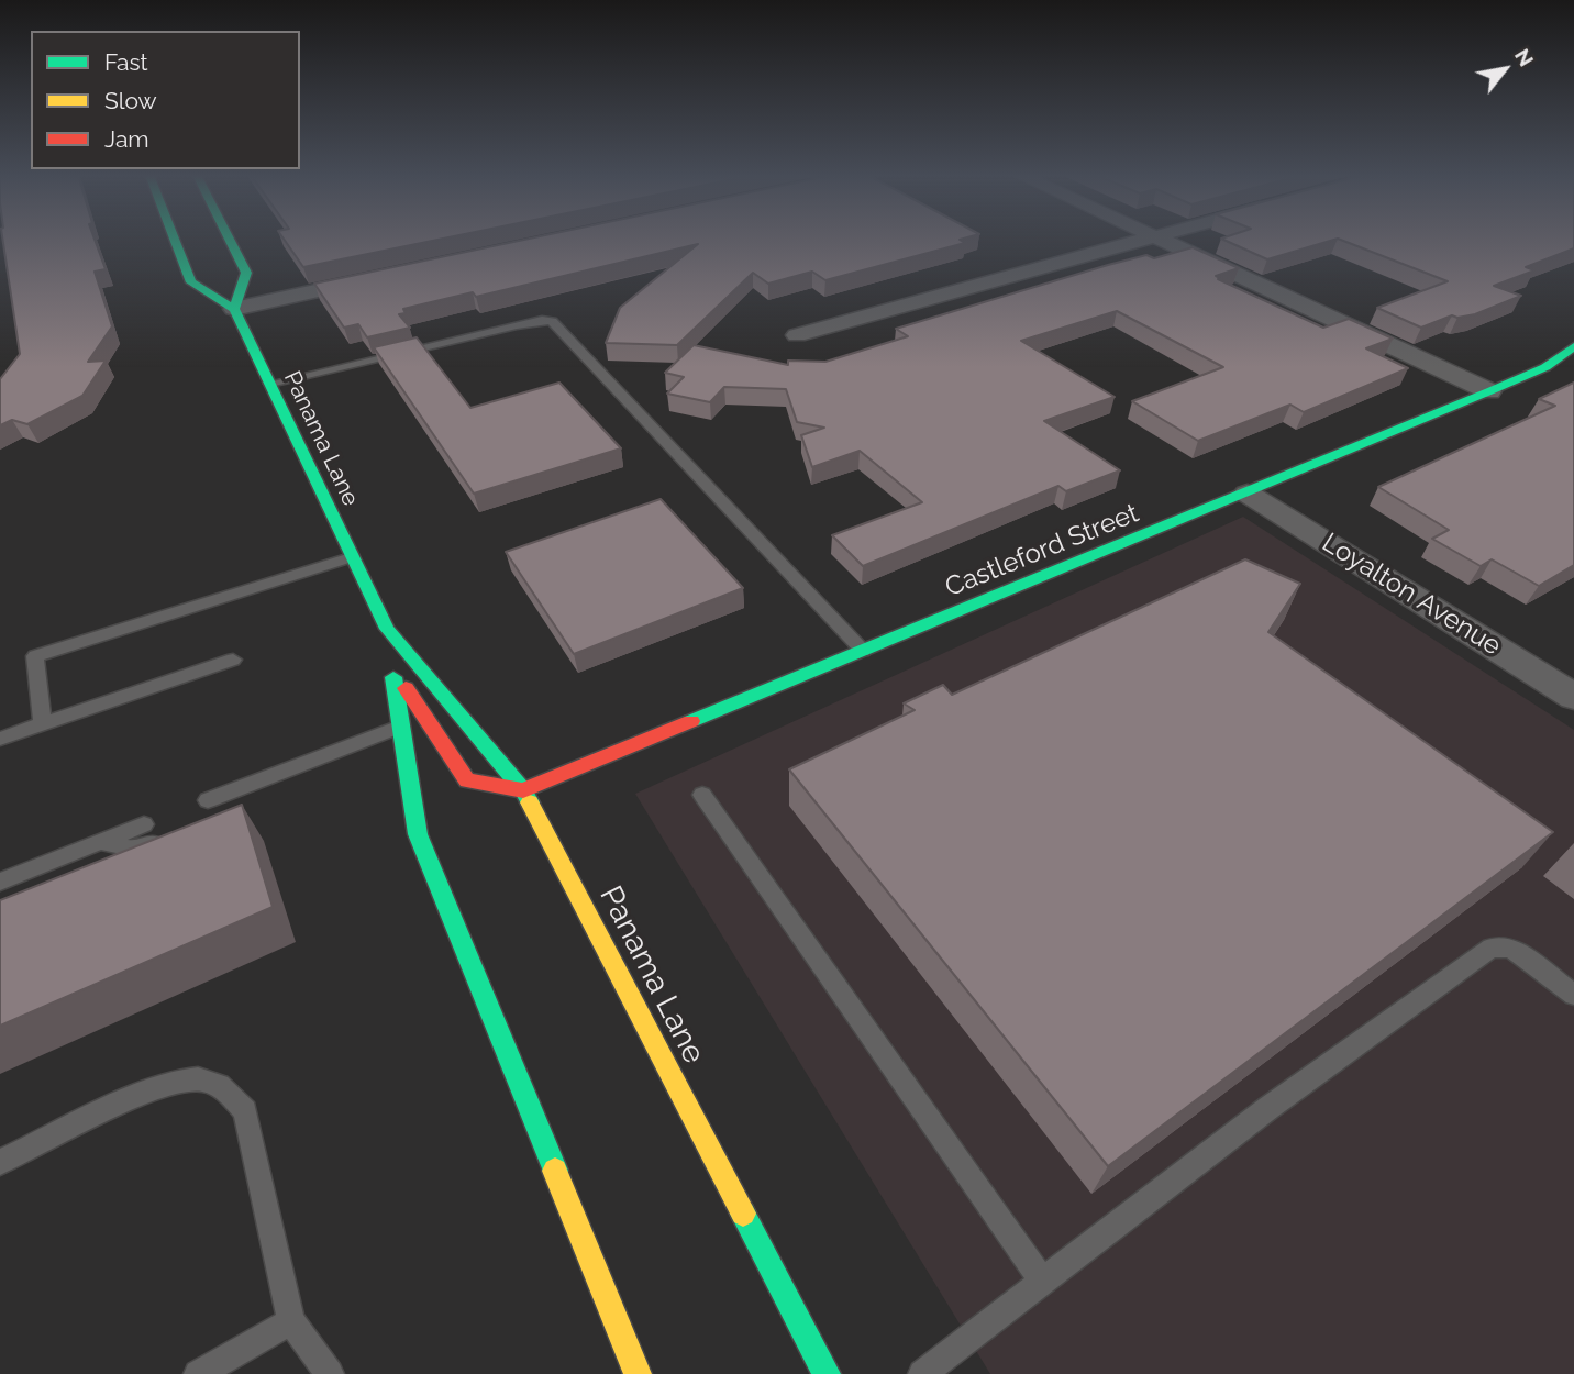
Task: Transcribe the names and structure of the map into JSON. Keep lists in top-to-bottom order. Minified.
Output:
{"streets":{"main road":["Panama Lane","Castleford Street"],"street":["Loyalton Avenue"]},"crossings":[["Panama Lane","Castleford Street"],["Castleford Street","Loyalton Avenue"]],"legend":["Fast","Slow","Jam"],"north":"top right"}
